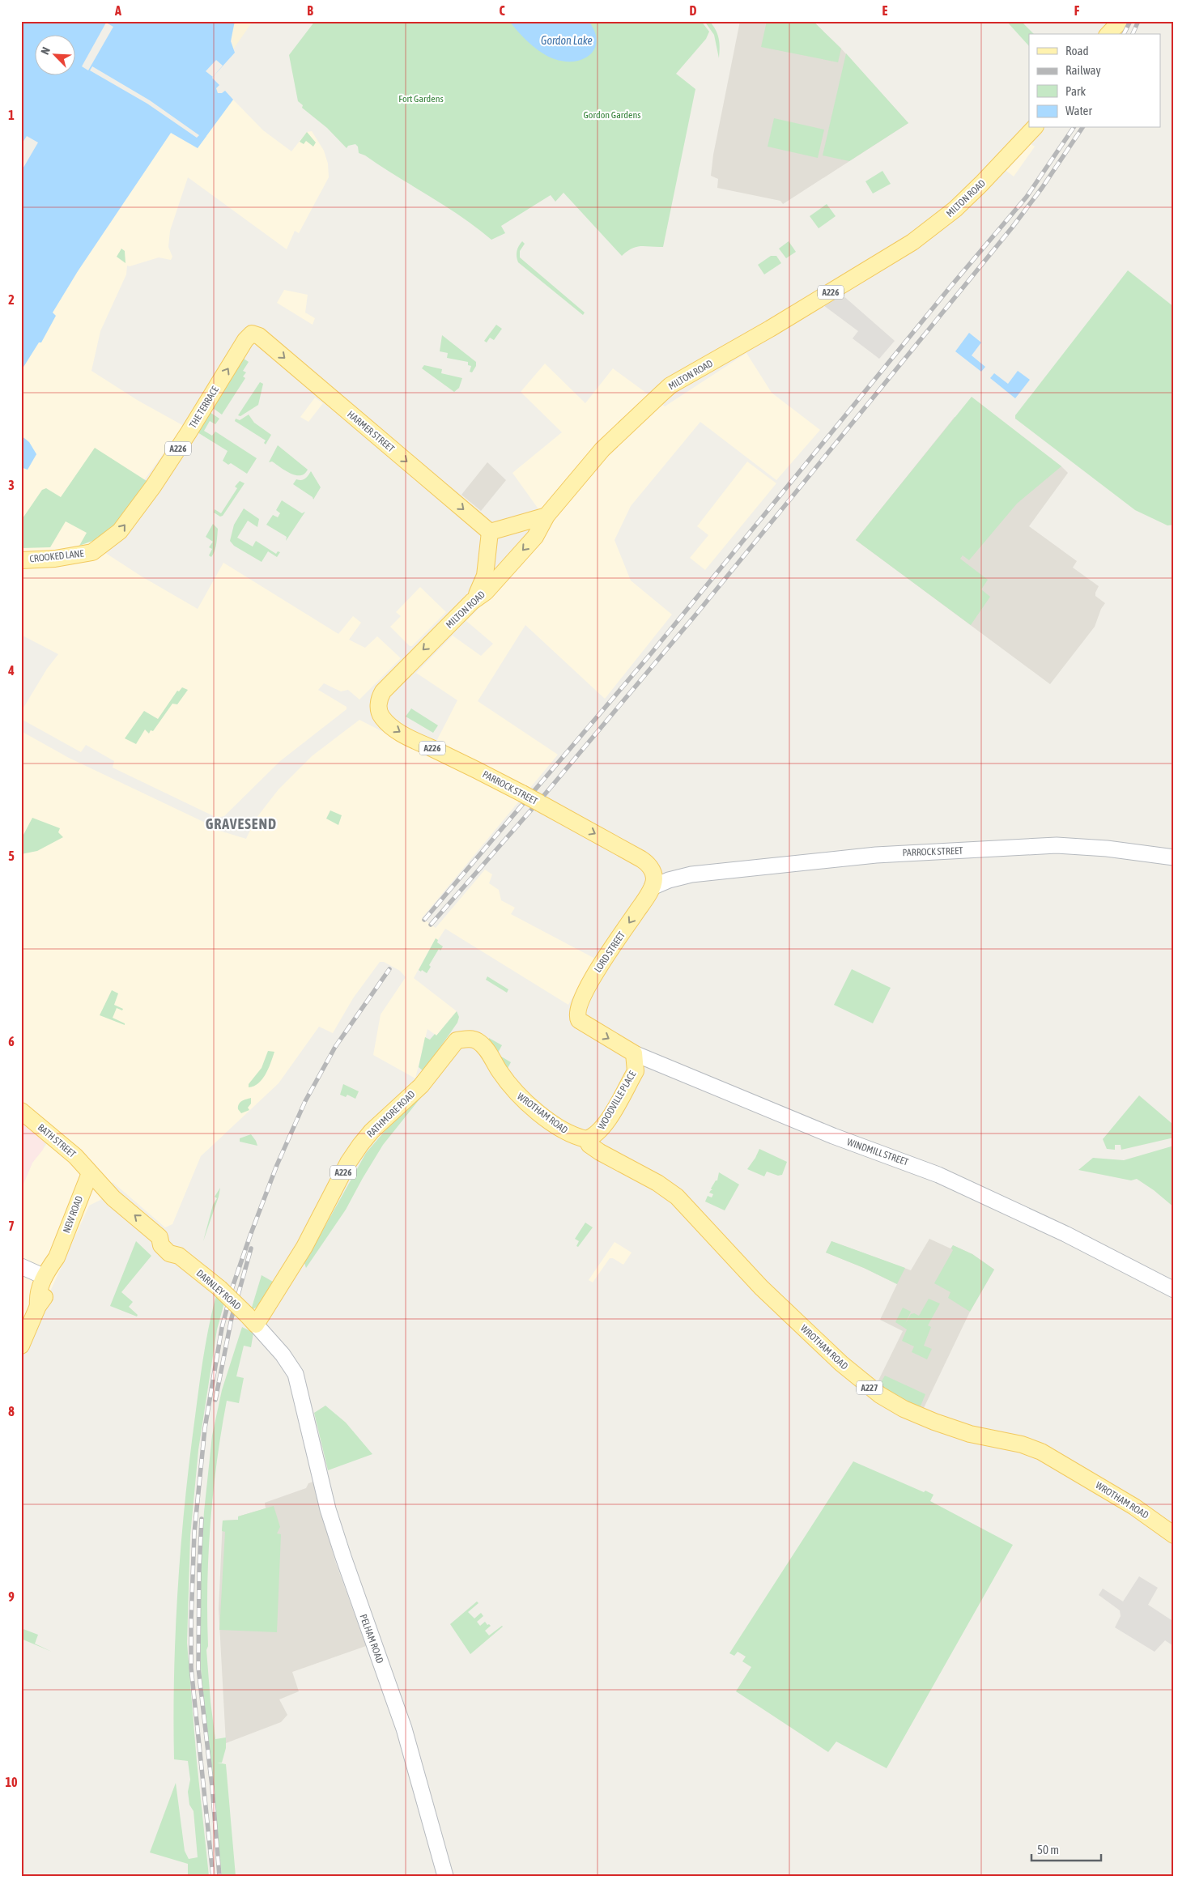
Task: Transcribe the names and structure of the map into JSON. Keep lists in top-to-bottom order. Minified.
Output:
{"streets":{"main road":["MILTON ROAD","A226","THE TERRACE","HARMER STREET","CROOKED LANE","PARROCK STREET","LORD STREET","WOODVILLE PLACE","WROTHAM ROAD","RATHMORE ROAD","BATH STREET","WINDMILL STREET","NEW ROAD","DARNLEY ROAD","A227"],"street":["PELHAM ROAD"]},"crossings":[["MILTON ROAD","A226"],["MILTON ROAD","PARROCK STREET"],["A226","HARMER STREET"],["THE TERRACE","HARMER STREET"],["THE TERRACE","CROOKED LANE"],["PARROCK STREET","LORD STREET"],["LORD STREET","WINDMILL STREET"],["WOODVILLE PLACE","WROTHAM ROAD"],["WOODVILLE PLACE","WINDMILL STREET"],["WROTHAM ROAD","RATHMORE ROAD"],["RATHMORE ROAD","DARNLEY ROAD"],["BATH STREET","NEW ROAD"],["BATH STREET","DARNLEY ROAD"],["DARNLEY ROAD","PELHAM ROAD"]],"one_way":["THE TERRACE","HARMER STREET","PARROCK STREET","LORD STREET","DARNLEY ROAD"],"districts":["GRAVESEND"],"water":["Gordon Lake"],"parks":["Fort Gardens","Gordon Gardens"],"legend":["Road","Railway","Park","Water"],"scale_bar":"50 m","north":"top left","grid":{"columns":["A","B","C","D","E","F"],"rows":["1","2","3","4","5","6","7","8","9","10"]}}
